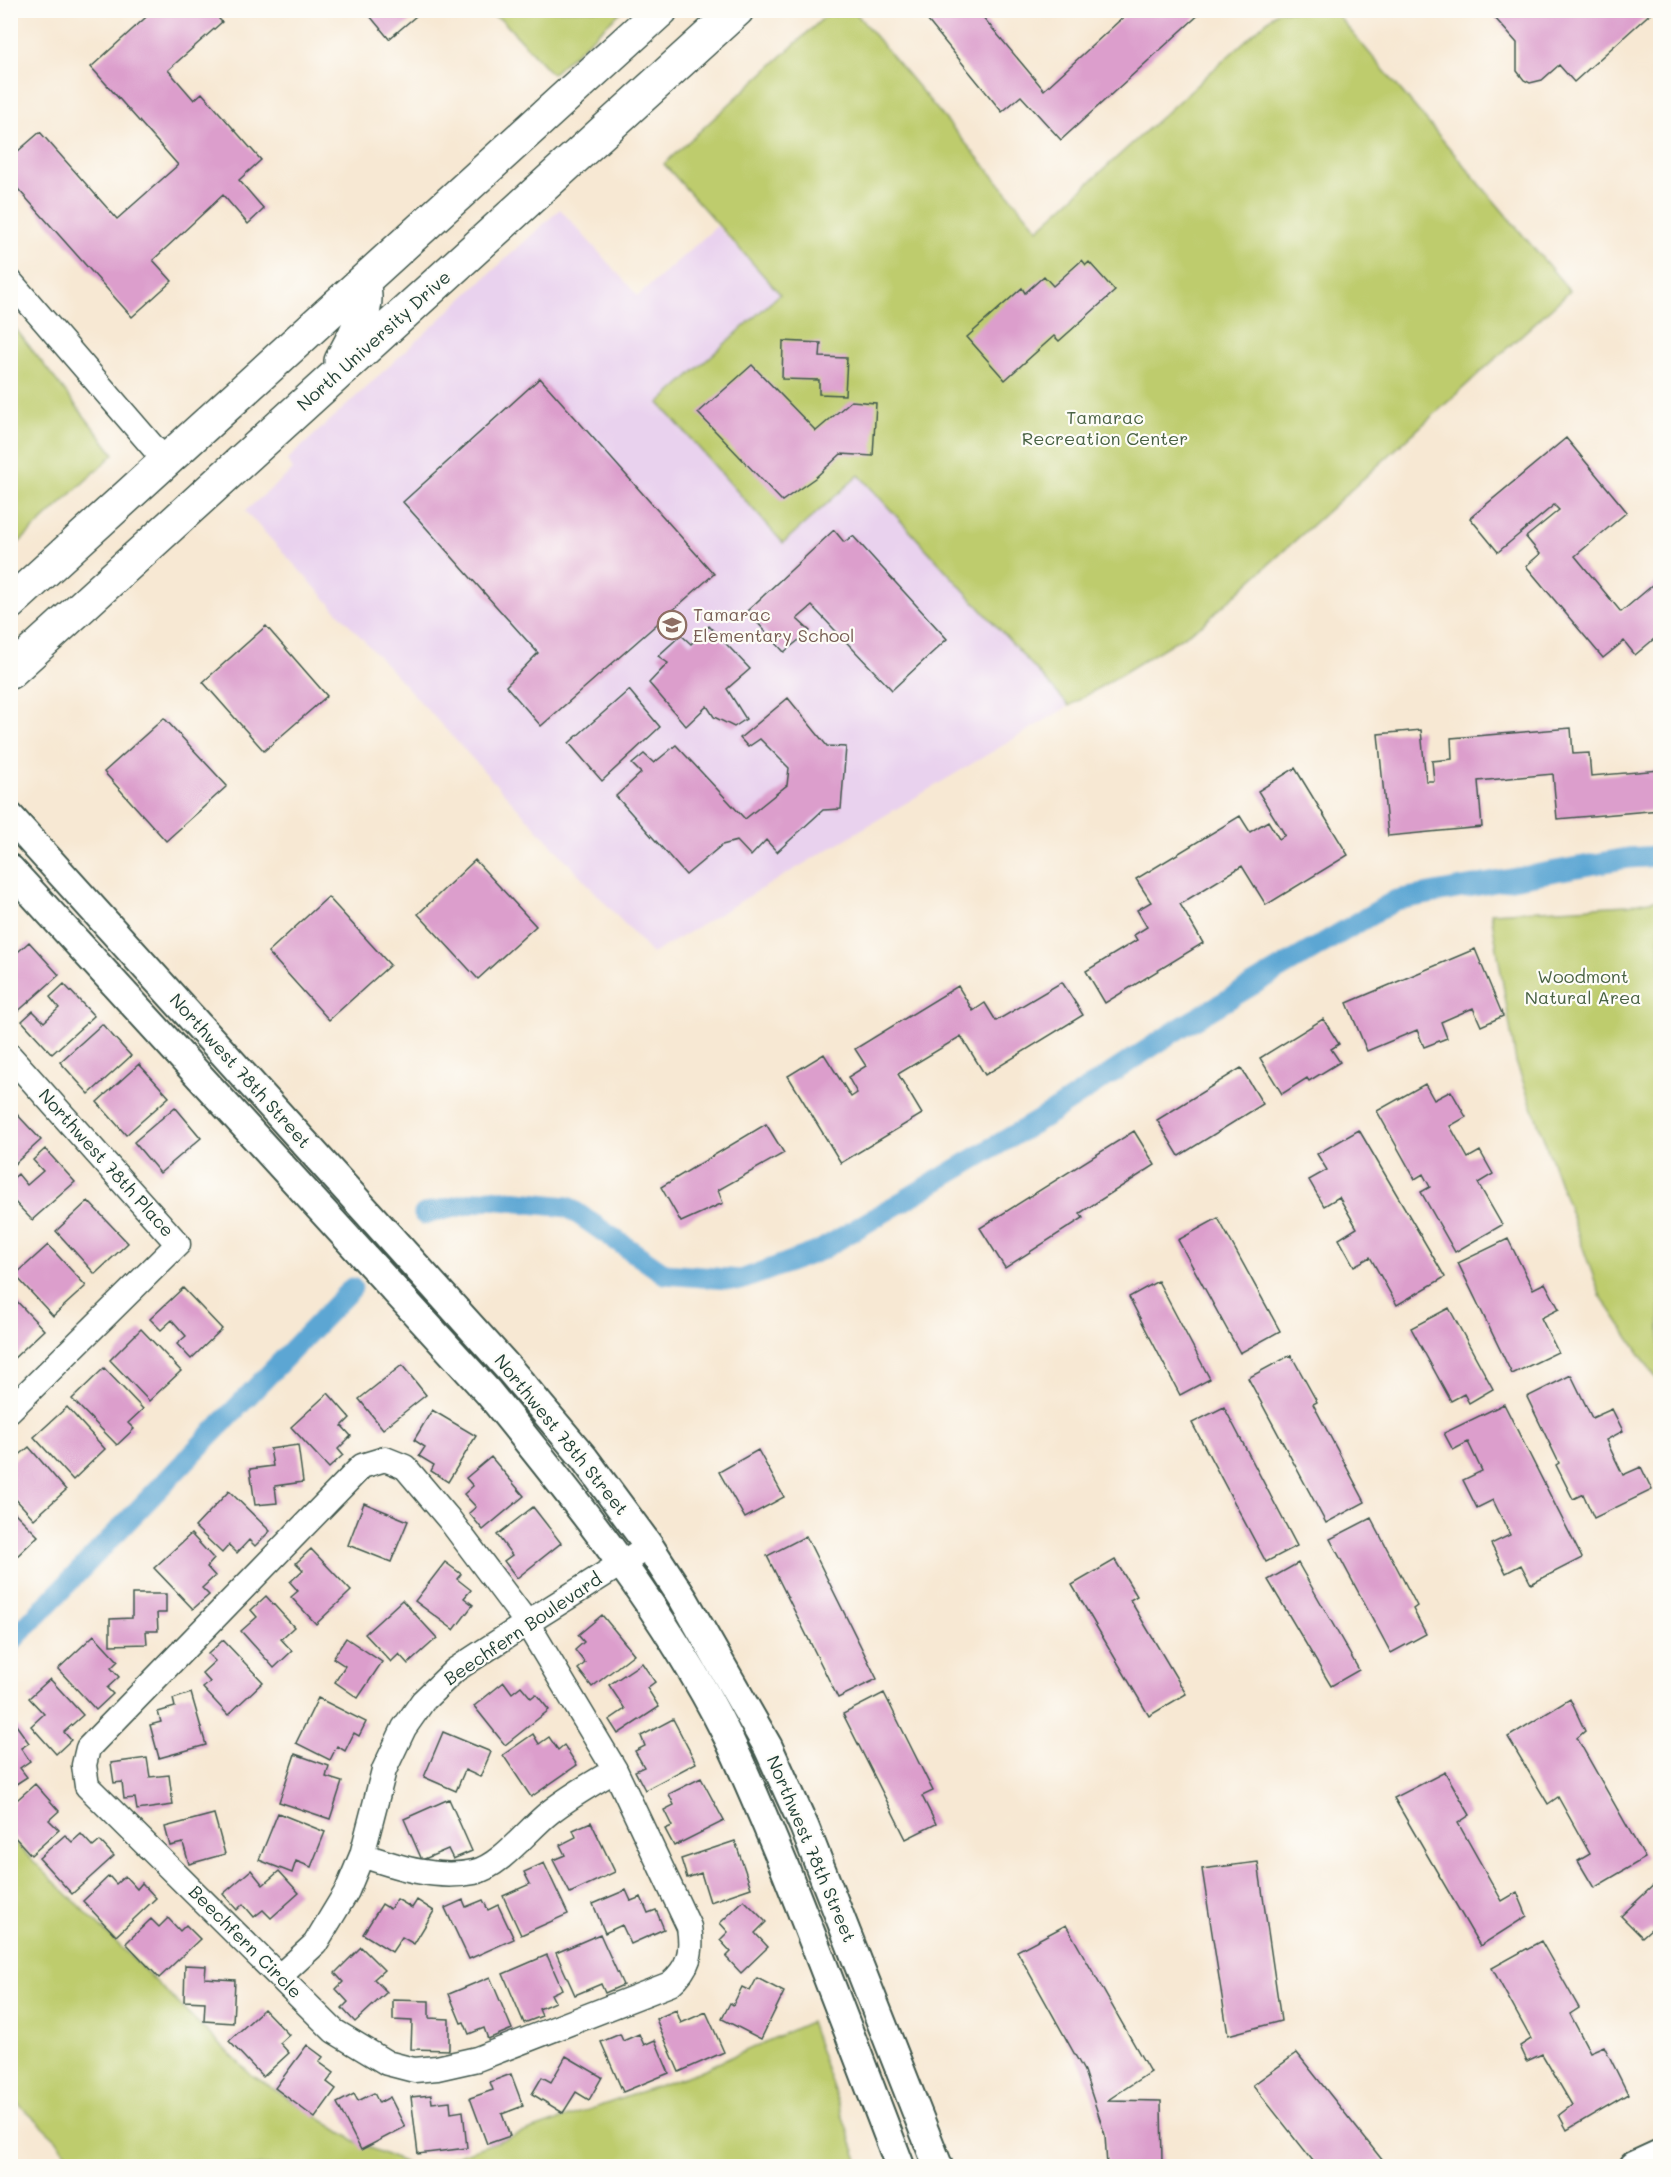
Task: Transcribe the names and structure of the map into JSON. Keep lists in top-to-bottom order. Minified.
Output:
{"streets":{"main road":["North University Drive"],"street":["Northwest 78th Street","Northwest 78th Place","Beechfern Boulevard","Beechfern Circle"]},"crossings":[["Northwest 78th Street","Beechfern Boulevard"],["Beechfern Boulevard","Beechfern Circle"]],"parks":["Tamarac Recreation Center","Woodmont Natural Area"],"places":{"school or university":["Tamarac Elementary School"]}}
